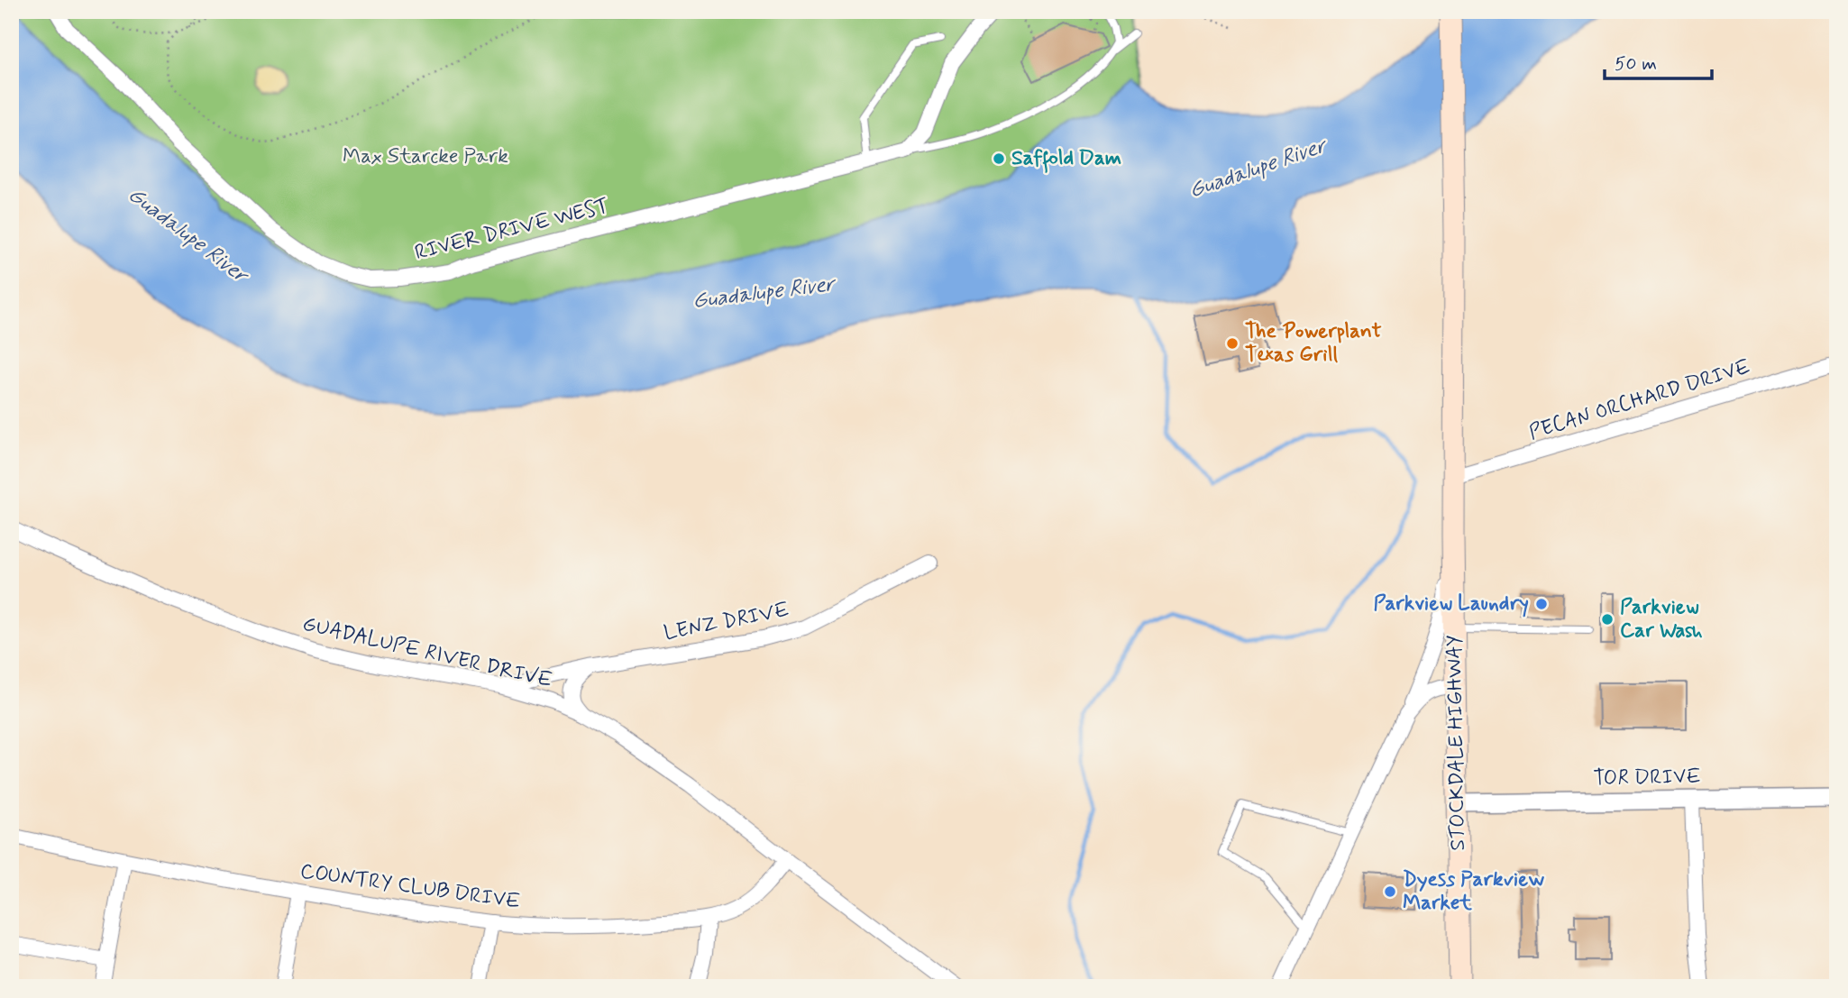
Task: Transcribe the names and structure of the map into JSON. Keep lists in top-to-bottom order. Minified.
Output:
{"streets":{"main road":["STOCKDALE HIGHWAY"],"street":["RIVER DRIVE WEST","PECAN ORCHARD DRIVE","LENZ DRIVE","GUADALUPE RIVER DRIVE","TOR DRIVE","COUNTRY CLUB DRIVE"]},"crossings":[["PECAN ORCHARD DRIVE","STOCKDALE HIGHWAY"],["LENZ DRIVE","GUADALUPE RIVER DRIVE"],["GUADALUPE RIVER DRIVE","COUNTRY CLUB DRIVE"],["STOCKDALE HIGHWAY","TOR DRIVE"]],"water":["Guadalupe River"],"parks":["Max Starcke Park"],"places":["Saffold Dam","The Powerplant Texas Grill","Parkview Laundry","Parkview Car Wash","Dyess Parkview Market"],"scale_bar":"50 m"}
